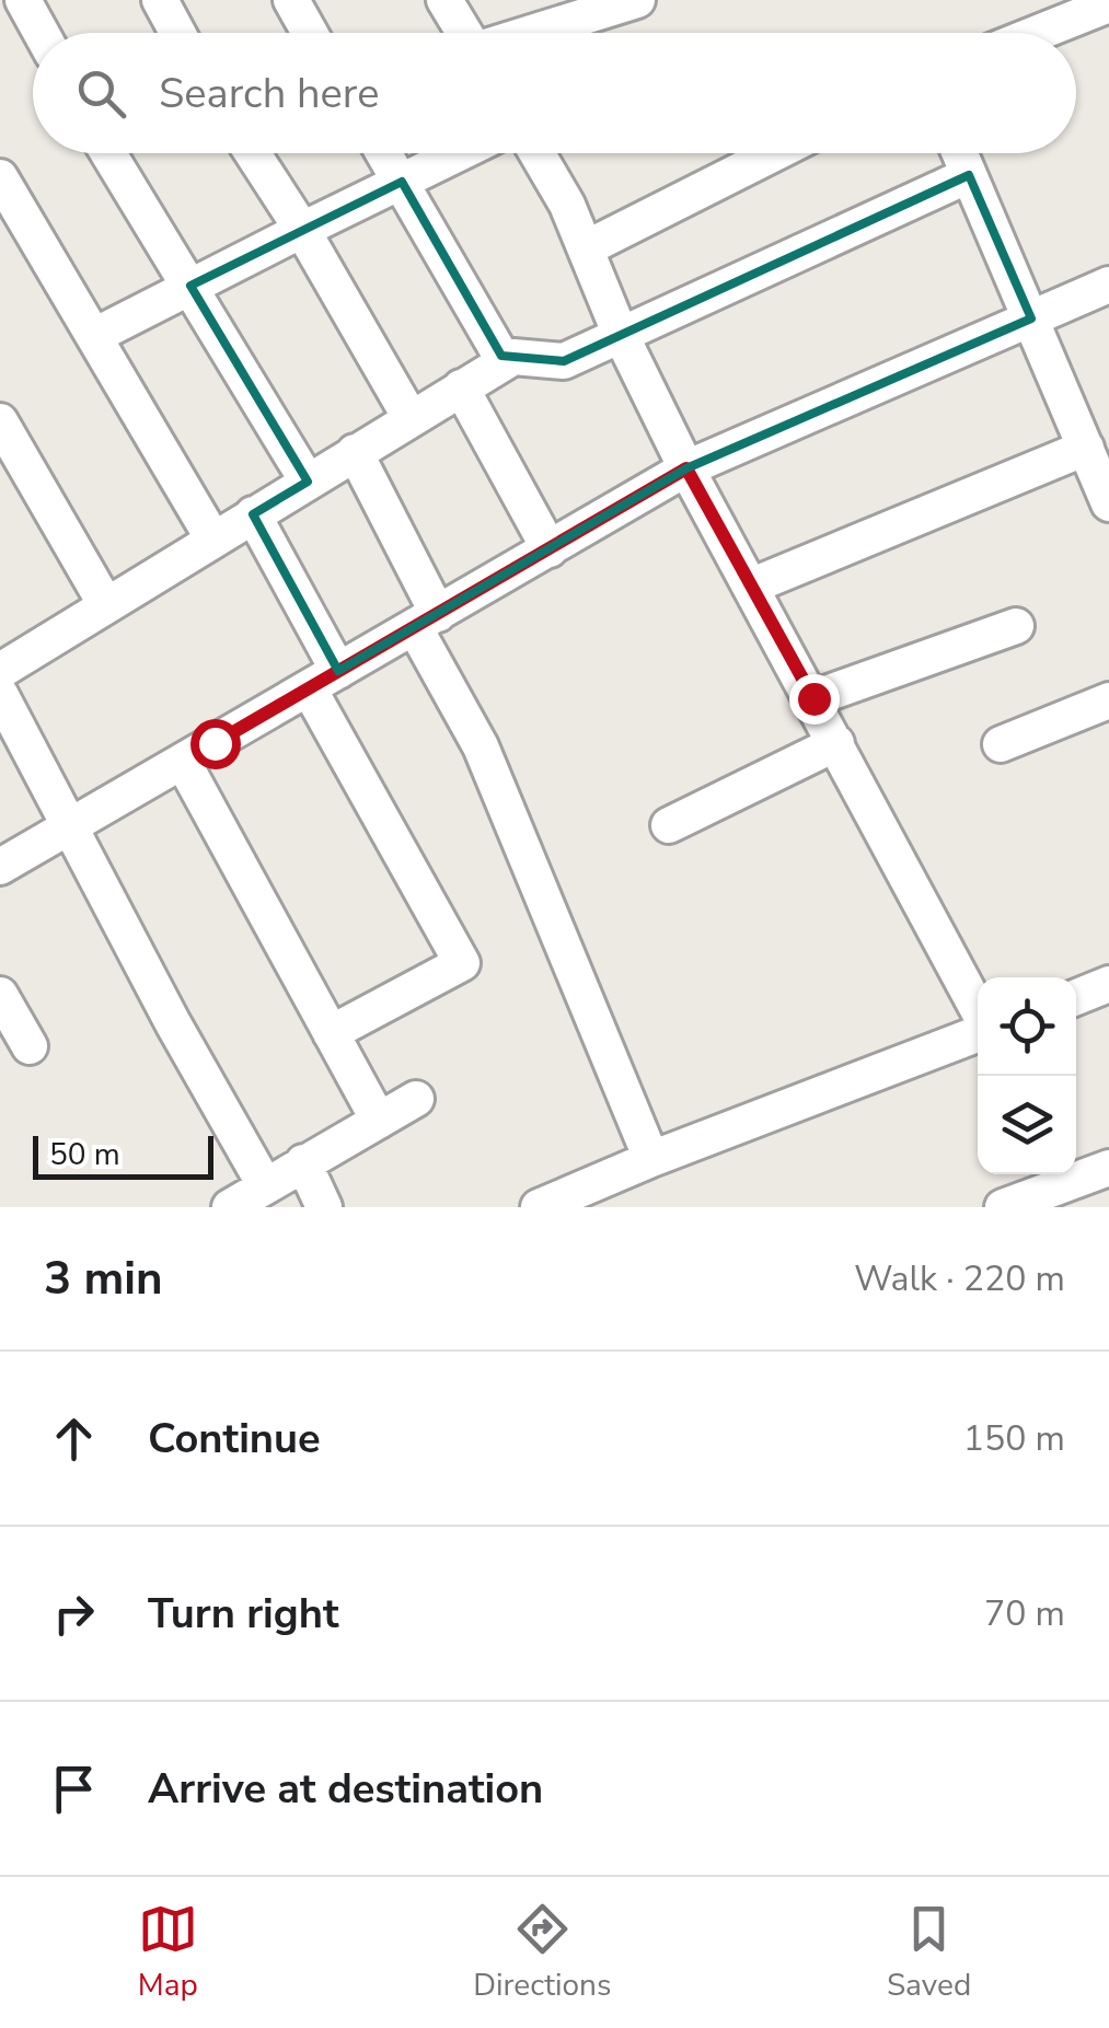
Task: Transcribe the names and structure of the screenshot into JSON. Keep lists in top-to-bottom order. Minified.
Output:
{"scale_bar":"50 m","page":{"search":"Search here","scale":"50 m","heading":["3 min","Walk · 220 m"],"list":[["Continue","150 m"],["Turn right","70 m"],"Arrive at destination"],"nav":["Map","Directions","Saved"]}}
